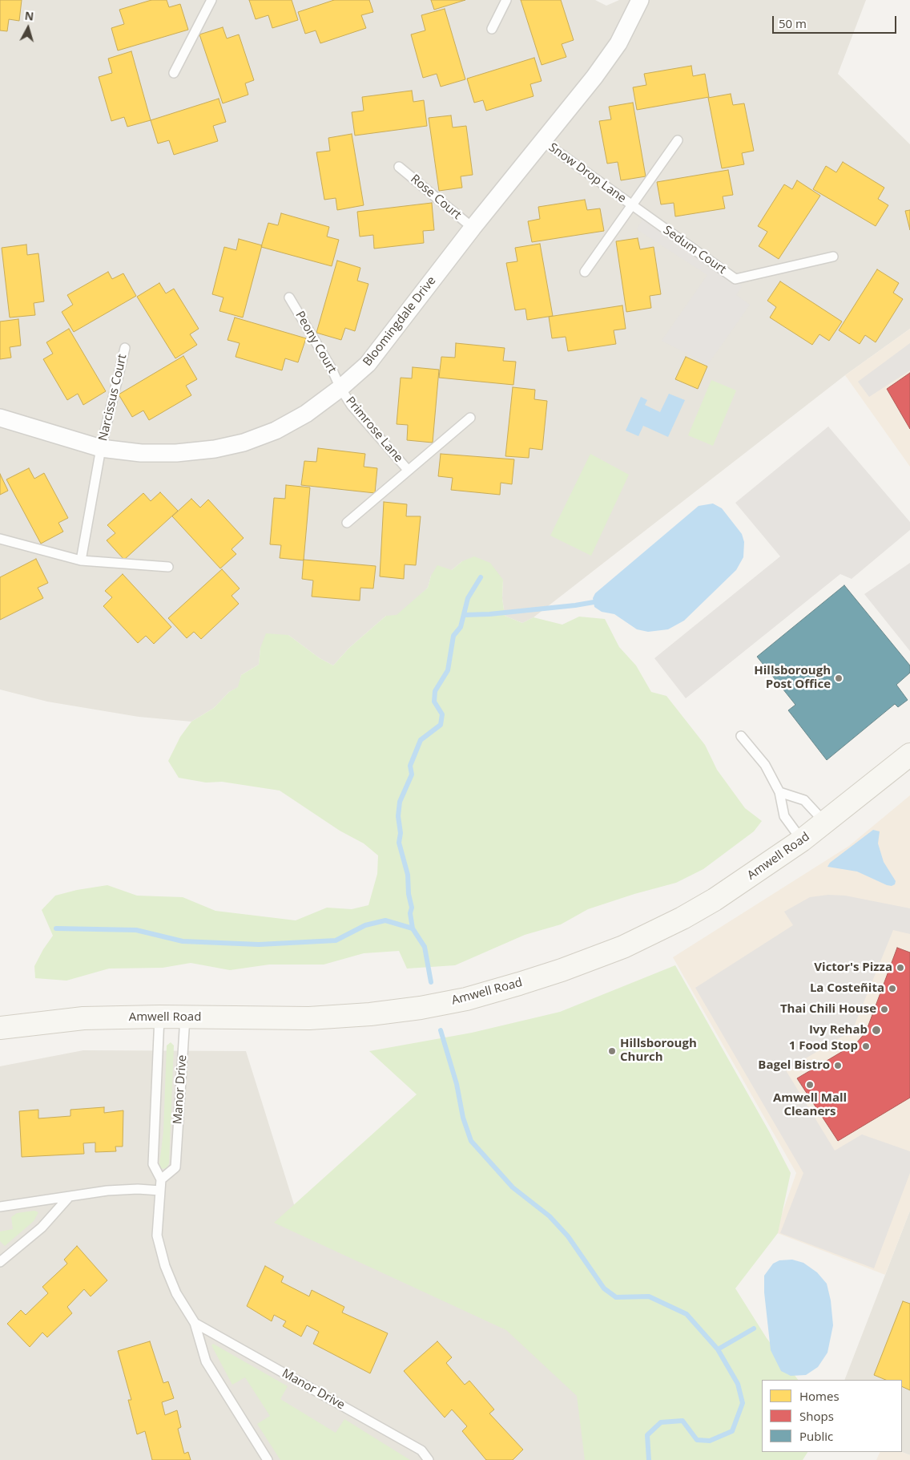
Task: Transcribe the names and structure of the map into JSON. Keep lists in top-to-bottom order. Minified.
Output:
{"streets":{"main road":["Amwell Road"],"street":["Bloomingdale Drive"],"lane":["Snow Drop Lane","Rose Court","Sedum Court","Peony Court","Narcissus Court","Primrose Lane","Manor Drive"]},"crossings":[["Snow Drop Lane","Sedum Court"],["Snow Drop Lane","Bloomingdale Drive"],["Rose Court","Bloomingdale Drive"],["Bloomingdale Drive","Peony Court"],["Bloomingdale Drive","Narcissus Court"],["Bloomingdale Drive","Primrose Lane"],["Peony Court","Primrose Lane"],["Amwell Road","Manor Drive"]],"places":["Hillsborough Post Office","Victor's Pizza","La Costeñita","Thai Chili House","Ivy Rehab","1 Food Stop","Hillsborough Church","Bagel Bistro","Amwell Mall Cleaners"],"legend":["Homes","Shops","Public"],"scale_bar":"50 m","north":"top"}
